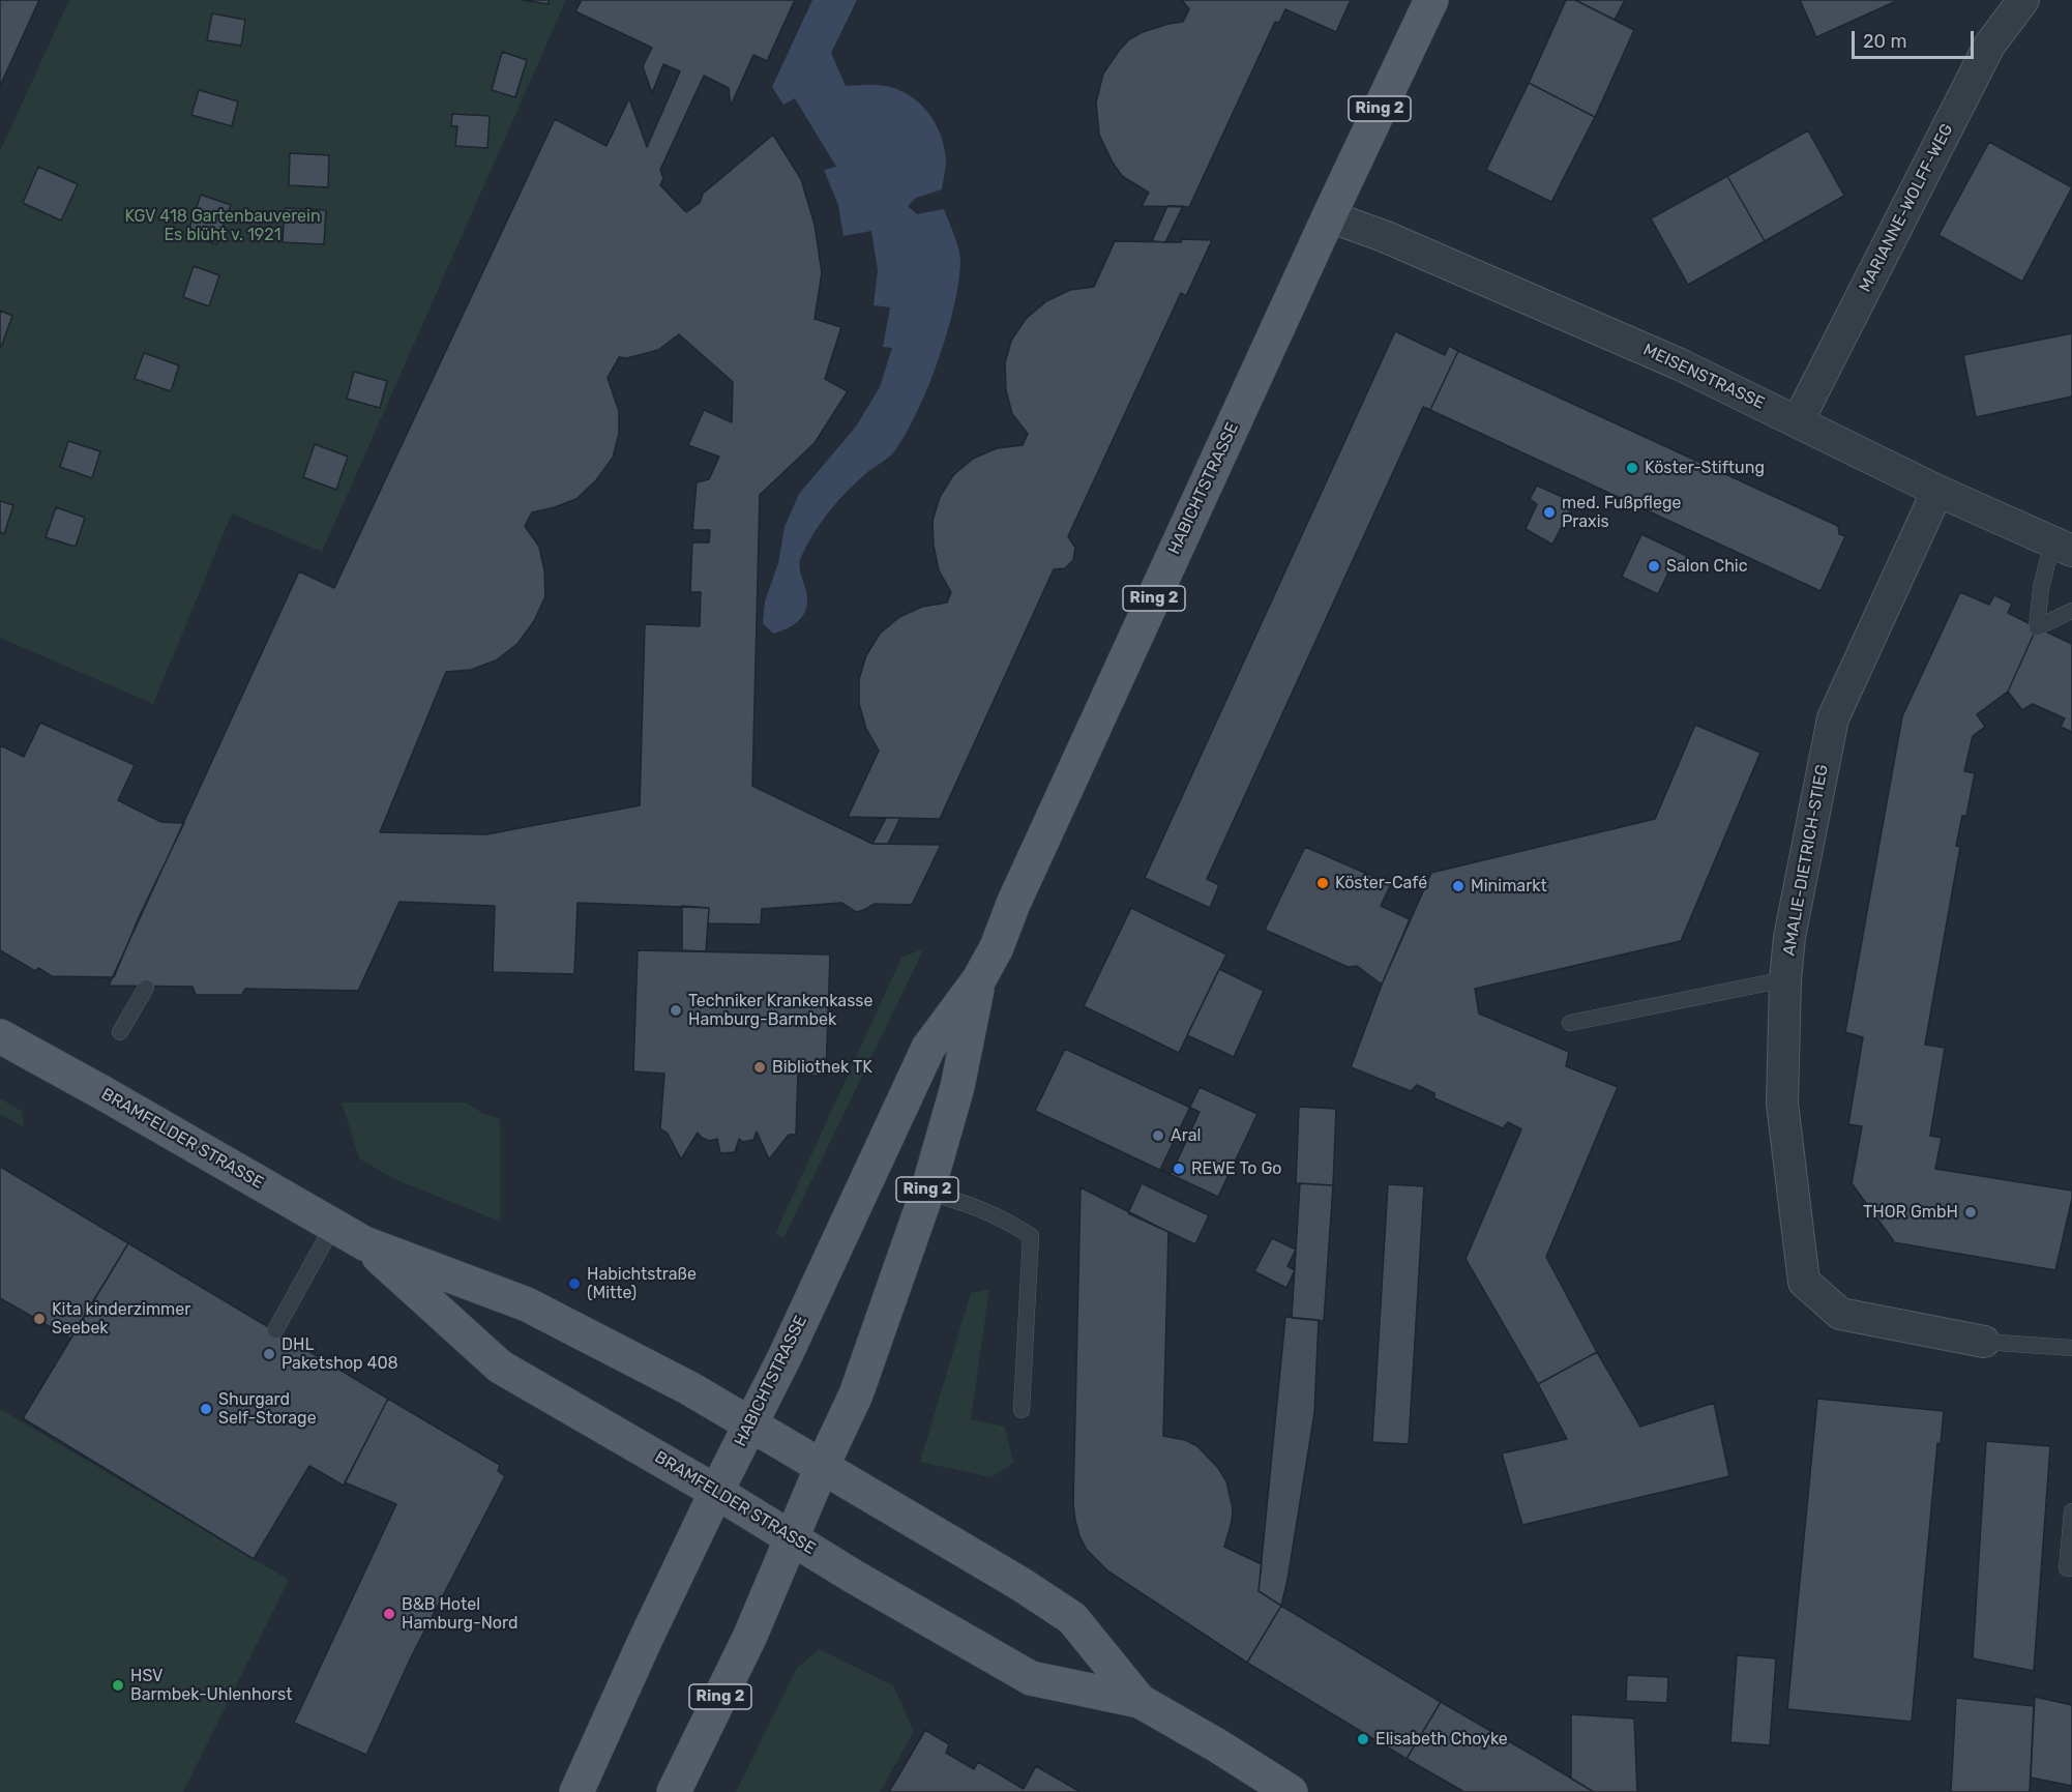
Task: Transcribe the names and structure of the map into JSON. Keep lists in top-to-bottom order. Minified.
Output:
{"streets":{"main road":["Ring 2","HABICHTSTRASSE","BRAMFELDER STRASSE"],"street":["MARIANNE-WOLFF-WEG","MEISENSTRASSE","AMALIE-DIETRICH-STIEG"]},"crossings":[["MARIANNE-WOLFF-WEG","MEISENSTRASSE"],["MEISENSTRASSE","HABICHTSTRASSE"],["MEISENSTRASSE","AMALIE-DIETRICH-STIEG"],["HABICHTSTRASSE","BRAMFELDER STRASSE"]],"parks":["KGV 418 Gartenbauverein Es blüht v. 1921"],"places":["Köster-Stiftung","med. Fußpflege Praxis","Salon Chic","Köster-Café","Minimarkt","Techniker Krankenkasse Hamburg-Barmbek","Bibliothek TK","Aral","REWE To Go","THOR GmbH","Habichtstraße (Mitte)","Kita kinderzimmer Seebek","DHL Paketshop 408","Shurgard Self-Storage","B&B Hotel Hamburg-Nord","HSV Barmbek-Uhlenhorst","Elisabeth Choyke"],"scale_bar":"20 m"}
